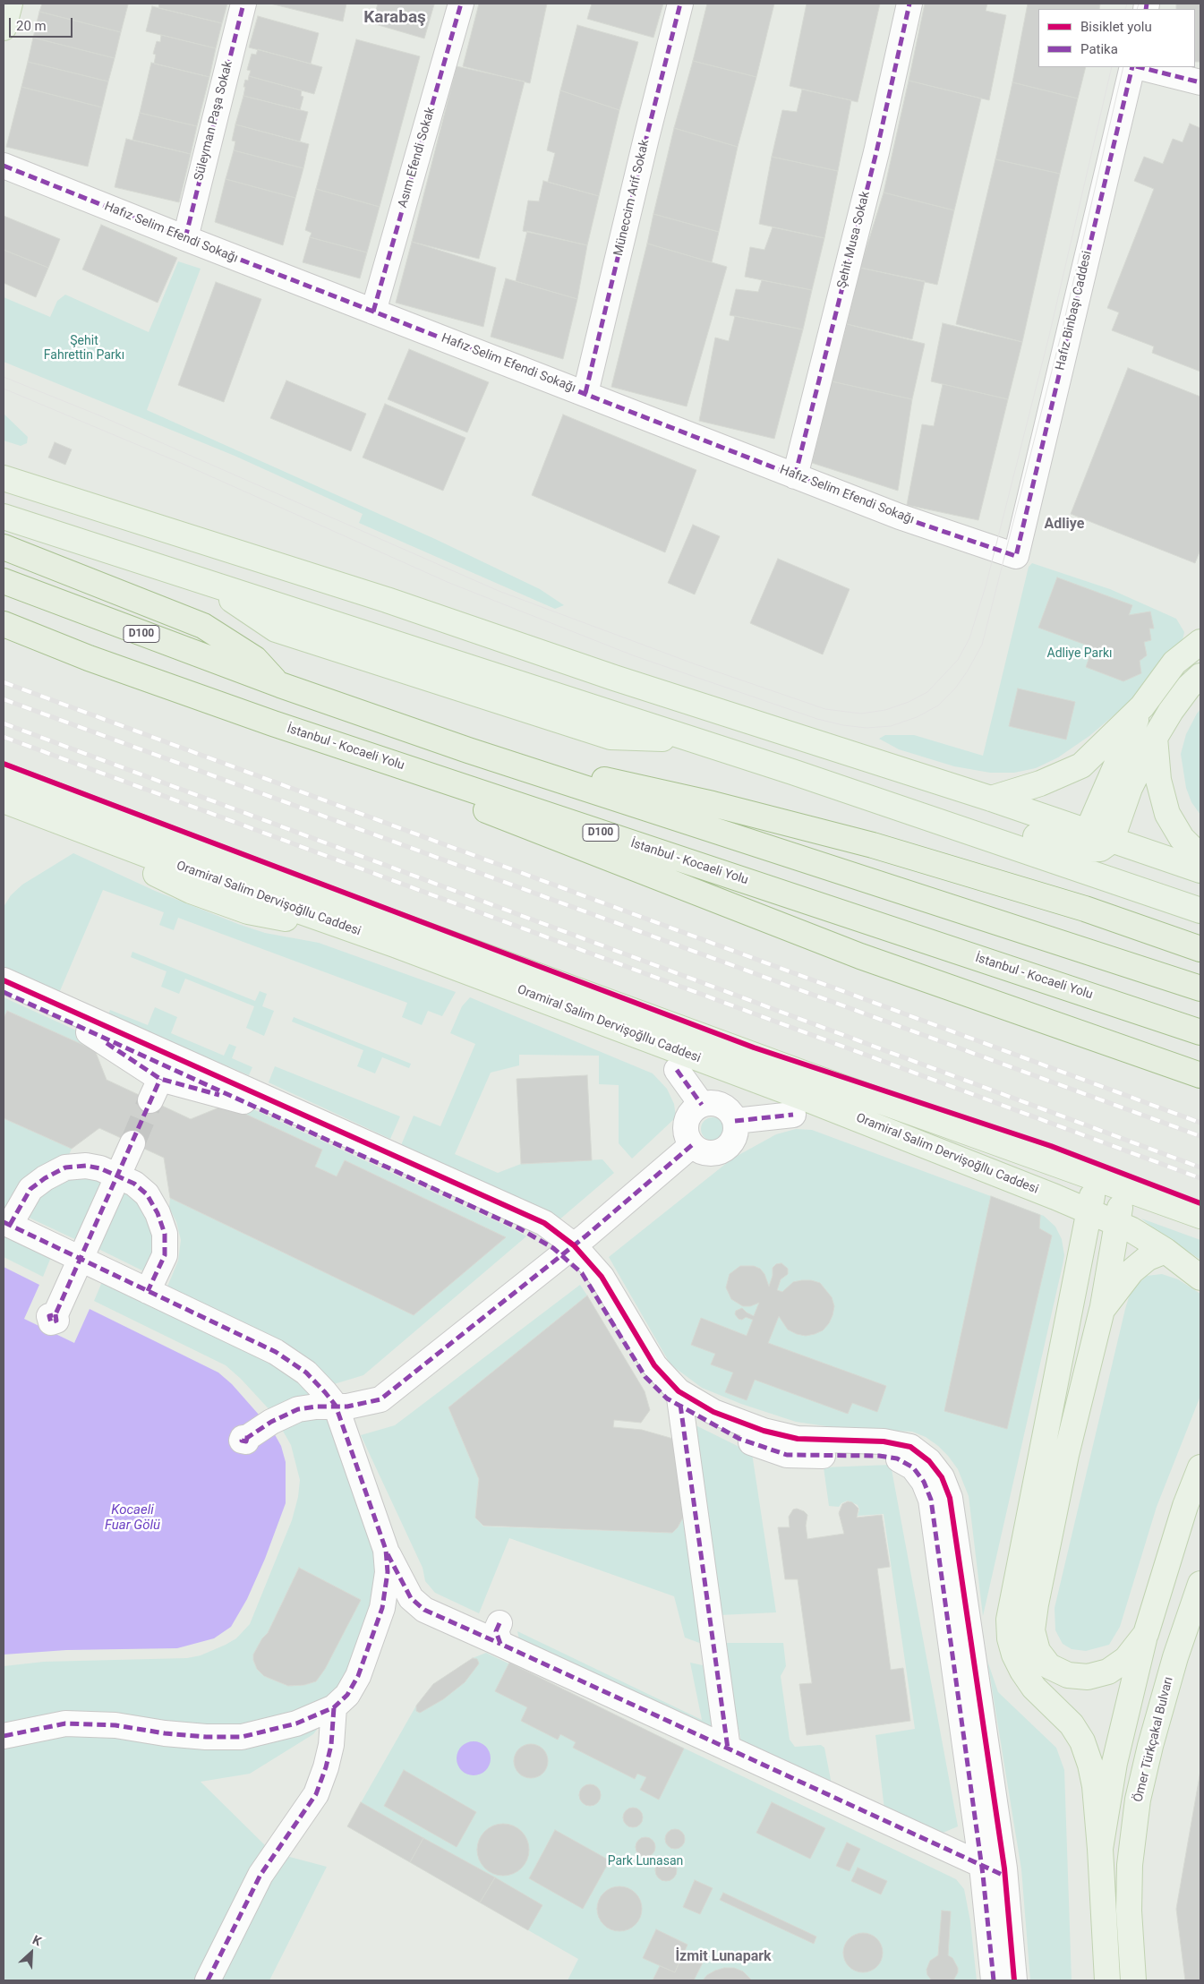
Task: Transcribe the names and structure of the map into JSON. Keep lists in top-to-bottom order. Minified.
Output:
{"streets":{"highway":["D100","İstanbul - Kocaeli Yolu"],"main road":["Oramiral Salim Dervişoğllu Caddesi","Ömer Türkçakal Bulvarı"],"street":["Süleyman Paşa Sokak","Asım Efendi Sokak","Müneccim Arif Sokak","Hafız Selim Efendi Sokağı","Şehit Musa Sokak","Hafız Binbaşı Caddesi"]},"crossings":[["Süleyman Paşa Sokak","Hafız Selim Efendi Sokağı"],["Asım Efendi Sokak","Hafız Selim Efendi Sokağı"],["Müneccim Arif Sokak","Hafız Selim Efendi Sokağı"],["Hafız Selim Efendi Sokağı","Şehit Musa Sokak"],["Hafız Selim Efendi Sokağı","Hafız Binbaşı Caddesi"]],"districts":["Karabaş","Adliye","İzmit Lunapark"],"water":["Kocaeli Fuar Gölü"],"parks":["Şehit Fahrettin Parkı","Adliye Parkı","Park Lunasan"],"legend":["Bisiklet yolu","Patika"],"scale_bar":"20 m","north":"top right"}
